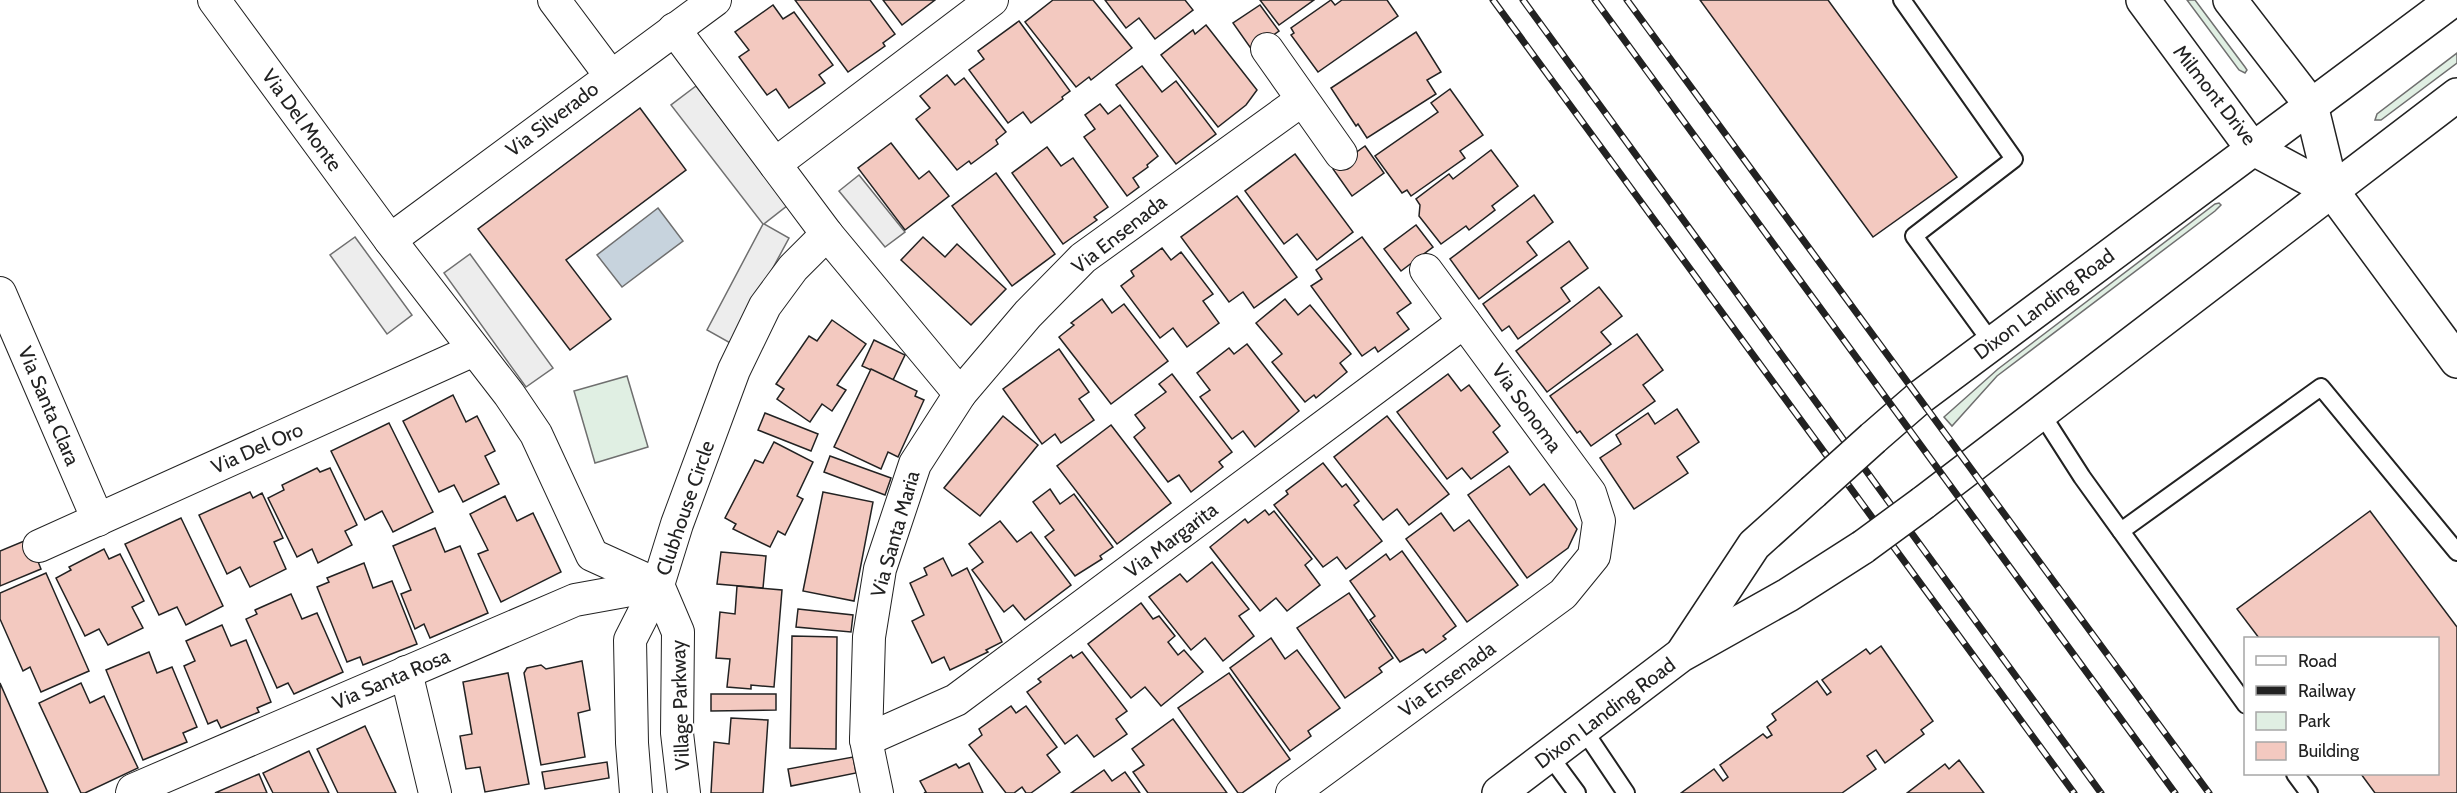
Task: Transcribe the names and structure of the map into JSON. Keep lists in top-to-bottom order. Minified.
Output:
{"streets":{"main road":["Milmont Drive","Dixon Landing Road"],"street":["Via Silverado","Via Del Monte","Via Ensenada","Via Santa Clara","Via Sonoma","Via Del Oro","Clubhouse Circle","Via Santa Maria","Via Margarita","Via Santa Rosa","Village Parkway"]},"crossings":[["Milmont Drive","Dixon Landing Road"],["Via Silverado","Via Del Monte"],["Via Silverado","Clubhouse Circle"],["Via Del Monte","Clubhouse Circle"],["Via Ensenada","Via Sonoma"],["Via Ensenada","Via Santa Maria"],["Via Santa Clara","Via Del Oro"],["Via Sonoma","Via Margarita"],["Via Del Oro","Clubhouse Circle"],["Clubhouse Circle","Via Santa Rosa"],["Clubhouse Circle","Village Parkway"],["Via Santa Maria","Via Margarita"],["Via Santa Rosa","Village Parkway"]],"legend":["Road","Railway","Park","Building"]}
